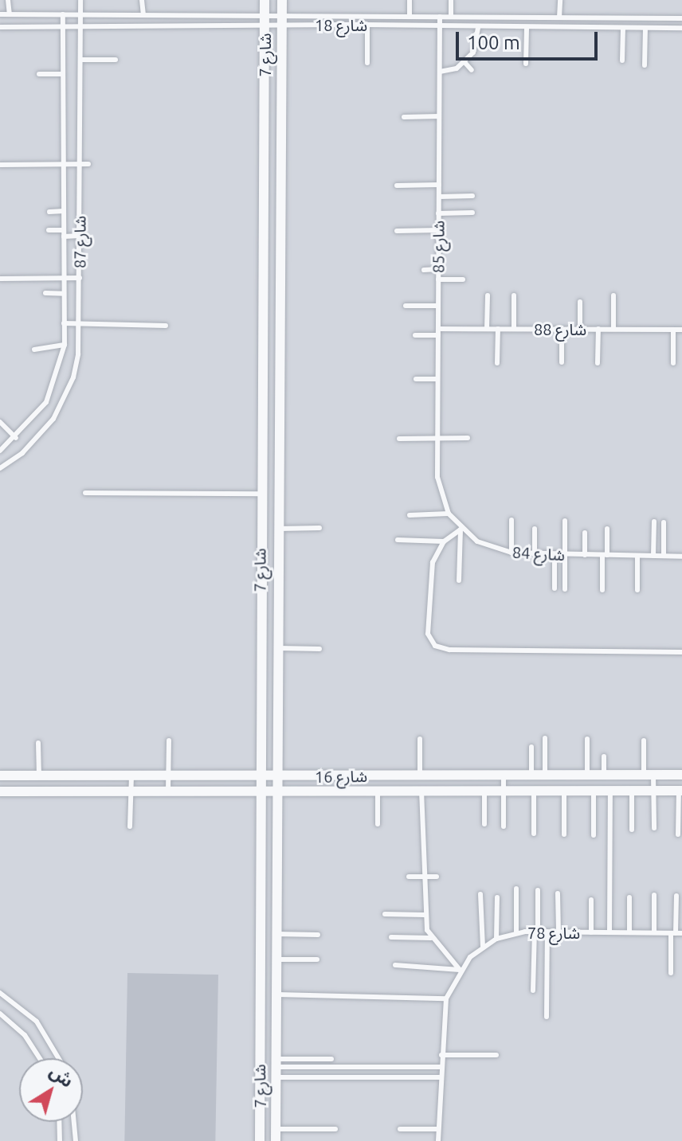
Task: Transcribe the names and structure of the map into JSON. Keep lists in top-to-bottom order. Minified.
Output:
{"streets":{"street":["شارع 7","شارع 16"],"lane":["شارع 18","شارع 87","شارع 85","شارع 88","شارع 84","شارع 78"]},"crossings":[["شارع 18","شارع 7"],["شارع 18","شارع 87"],["شارع 18","شارع 85"],["شارع 7","شارع 16"],["شارع 85","شارع 88"],["شارع 85","شارع 84"]],"scale_bar":"100 m","north":"top right"}
